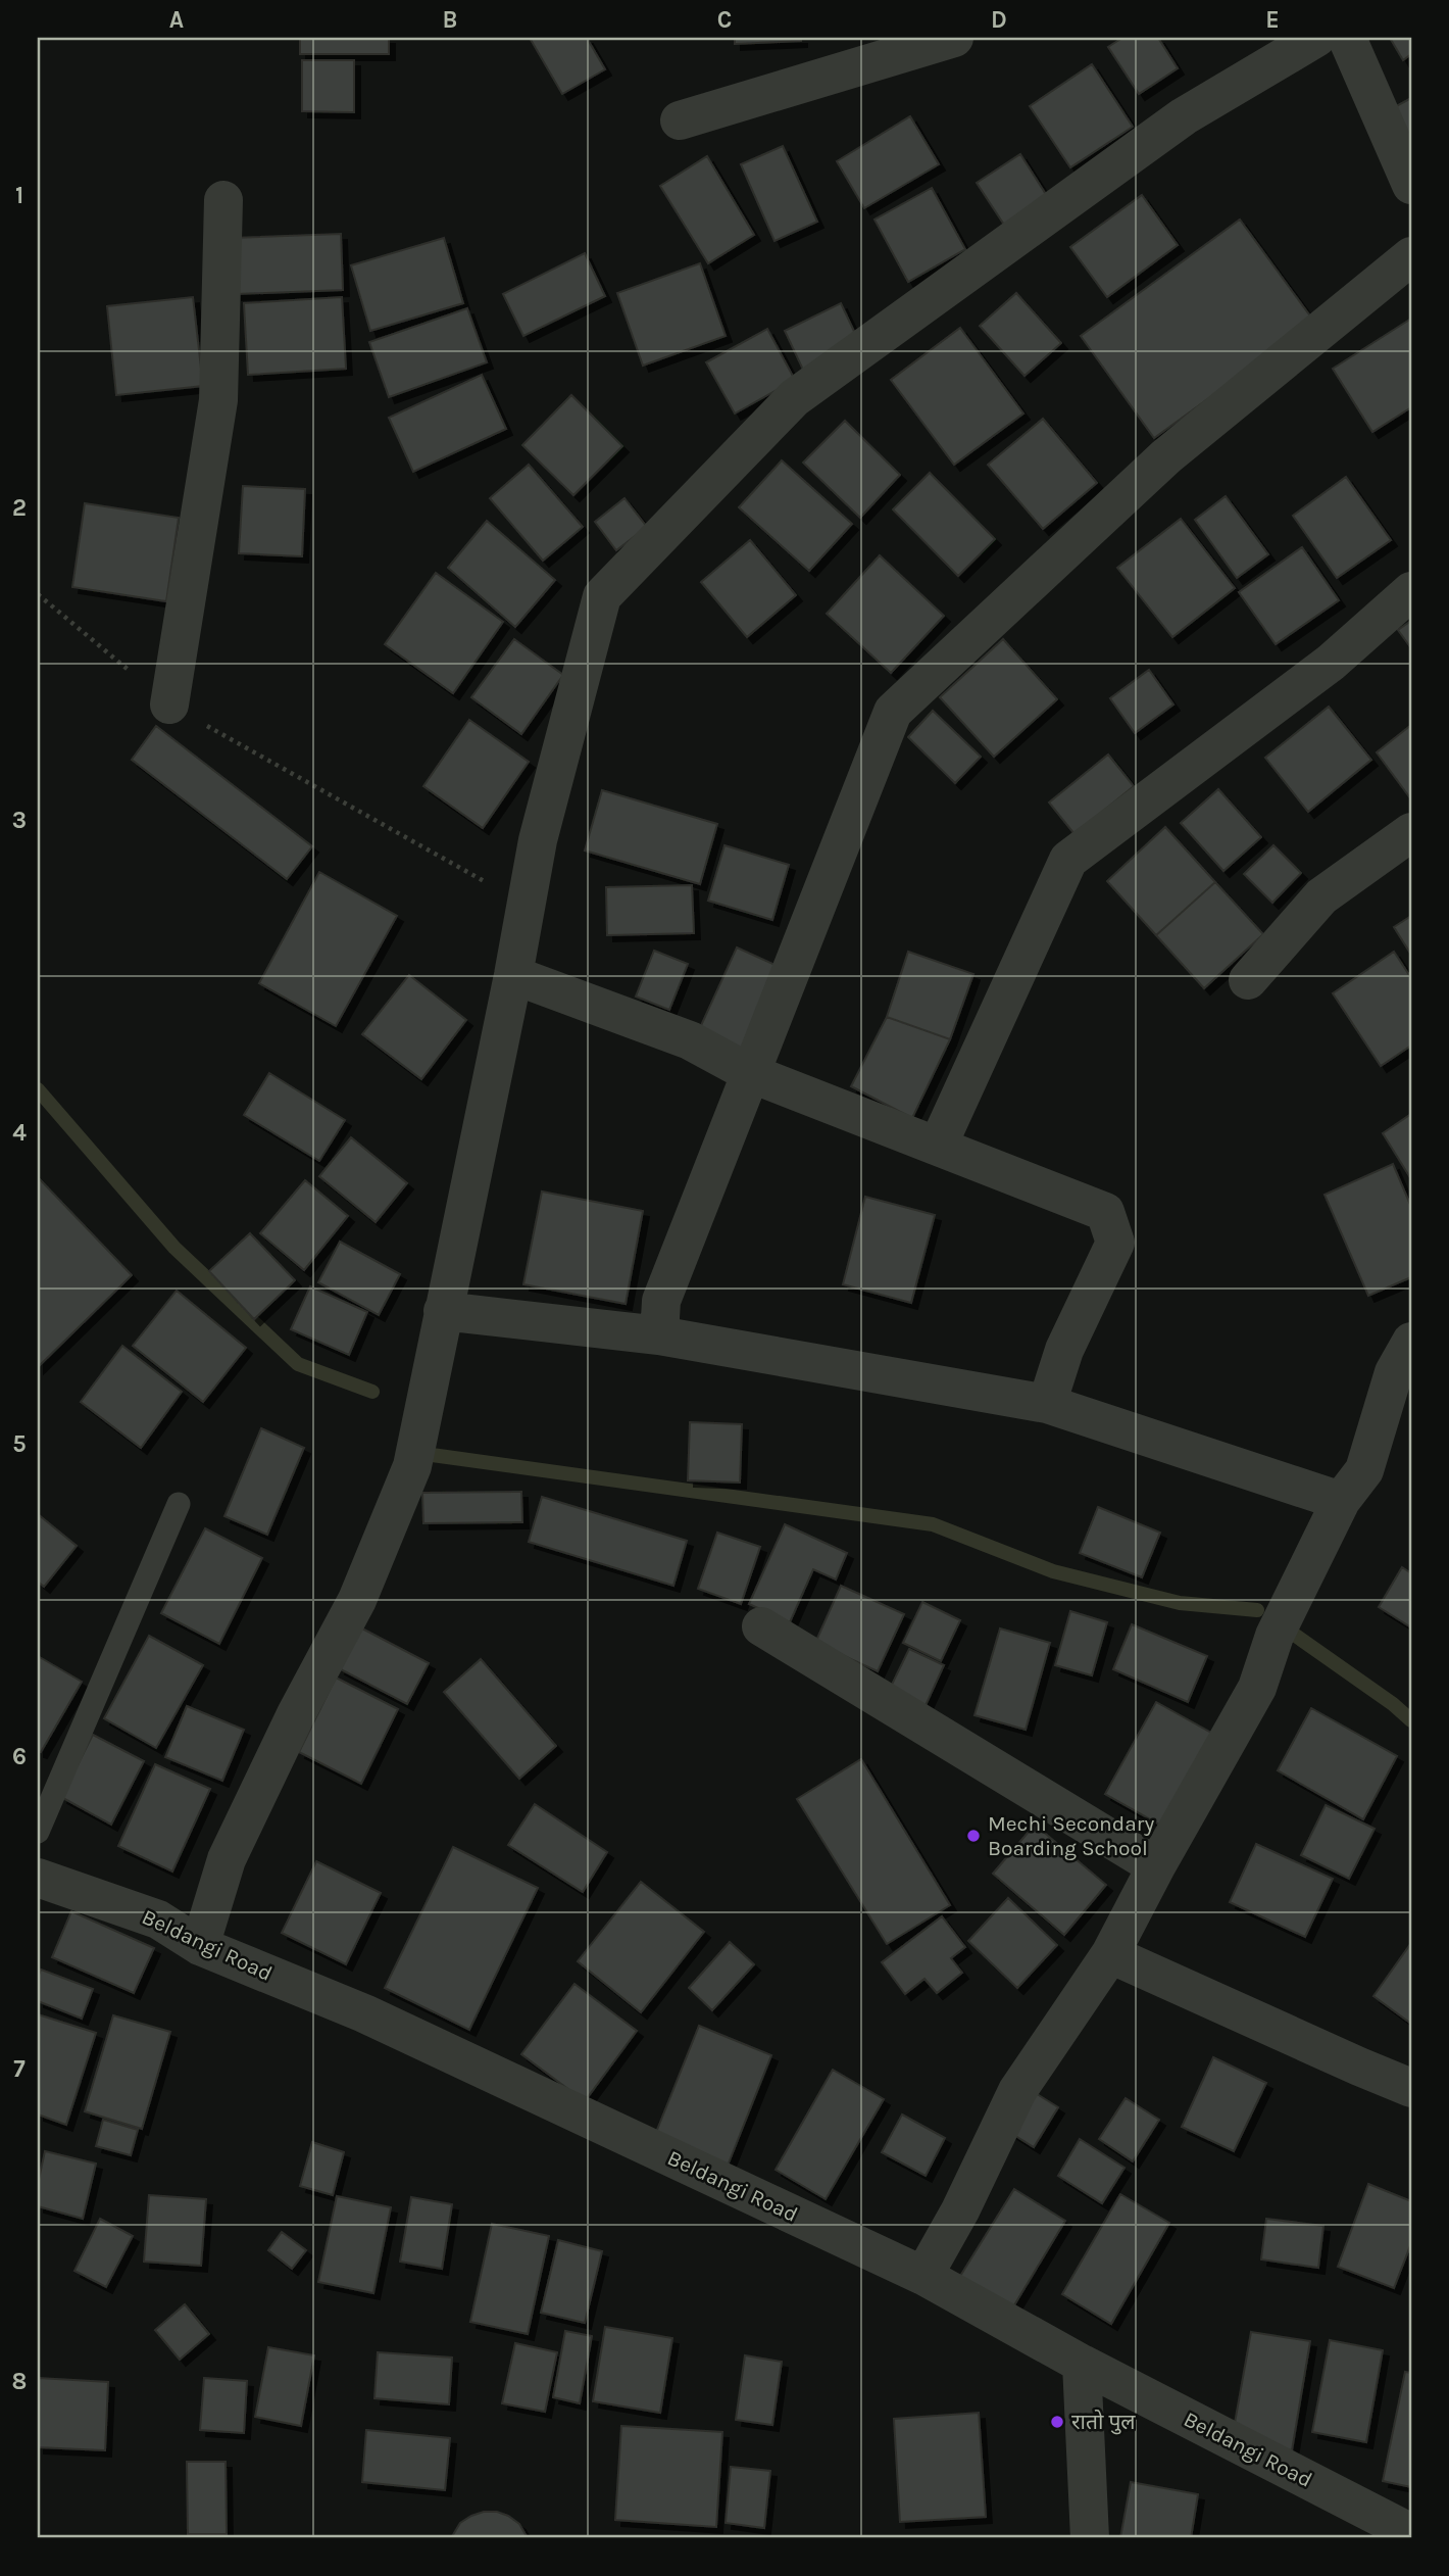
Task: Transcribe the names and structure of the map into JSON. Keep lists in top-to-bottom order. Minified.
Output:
{"streets":{"street":["Beldangi Road"]},"places":["Mechi Secondary Boarding School","रातो पुल"],"grid":{"columns":["A","B","C","D","E"],"rows":["1","2","3","4","5","6","7","8"]}}
